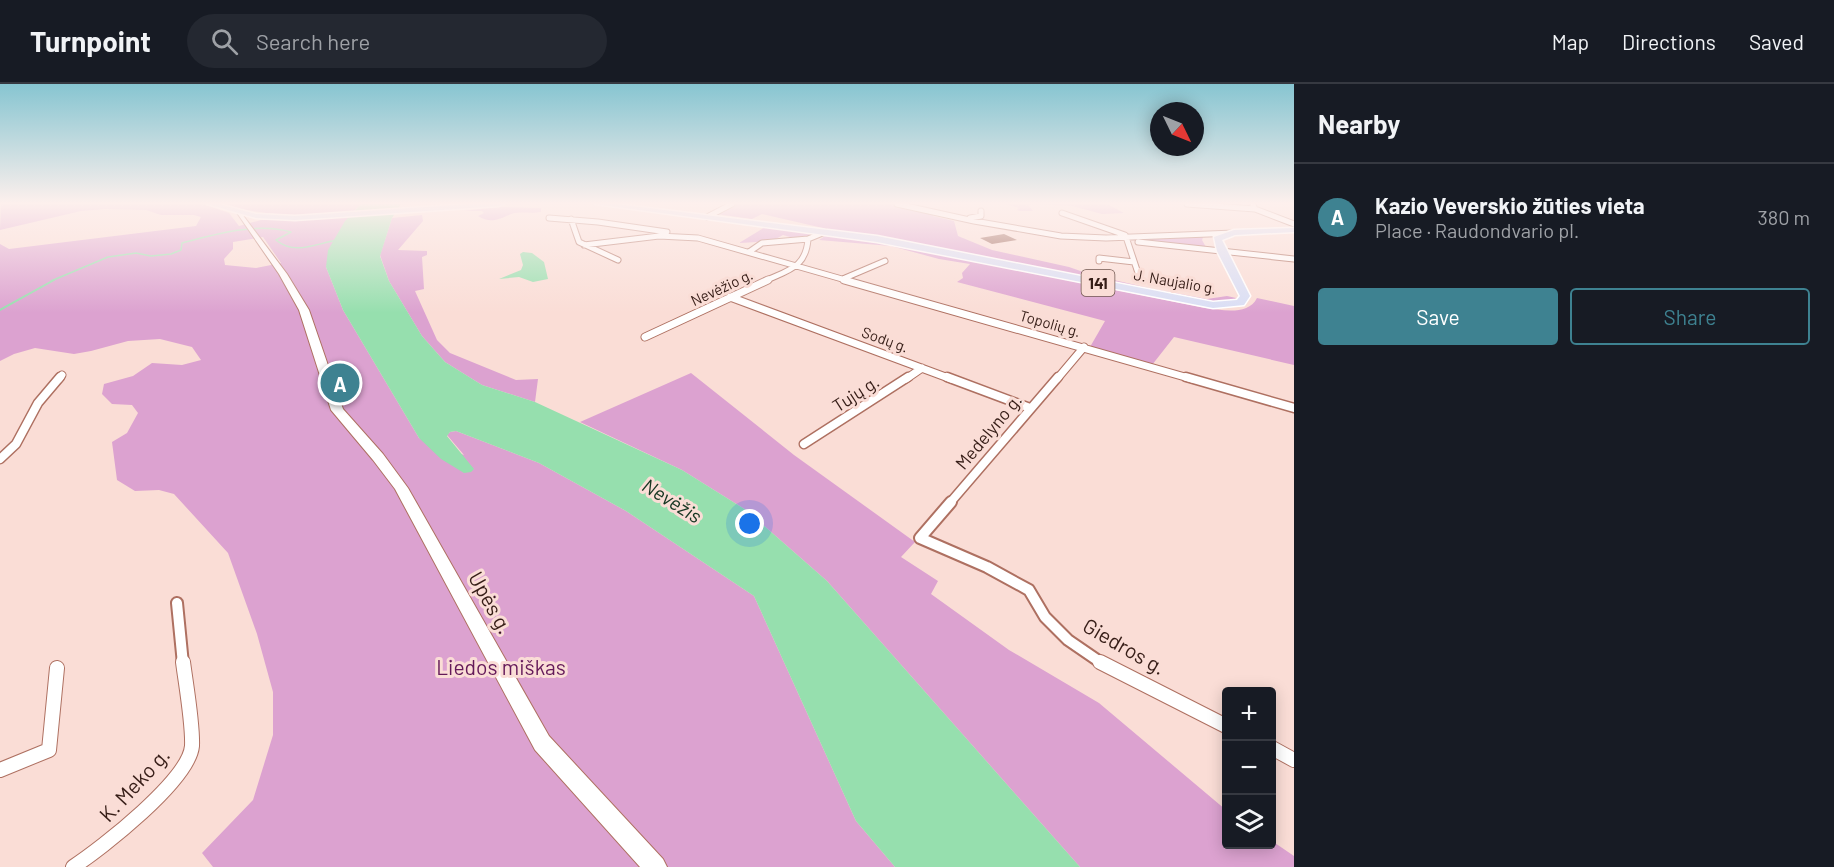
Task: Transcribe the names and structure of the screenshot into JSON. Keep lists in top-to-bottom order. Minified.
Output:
{"streets":{"main road":["J. Naujalio g.","141","Upės g."],"street":["Nevėžio g.","Topolių g.","Sodų g.","Tujų g.","Medelyno g.","Giedros g.","K. Meko g."]},"crossings":[["Nevėžio g.","Topolių g."],["Nevėžio g.","Sodų g."],["Topolių g.","Medelyno g."],["Sodų g.","Tujų g."],["Sodų g.","Medelyno g."],["Medelyno g.","Giedros g."]],"water":["Nevėžis"],"parks":["Liedos miškas"],"north":"bottom right","page":{"header":"Turnpoint","search":"Search here","nav":["Map","Directions","Saved"],"heading":"Nearby","list":[{"mark":"A","name":"Kazio Veverskio žūties vieta","note":"Place · Raudondvario pl.","value":"380 m"}],"buttons":["Save","Share"],"pins":"A","map_buttons":["+","−"]}}
